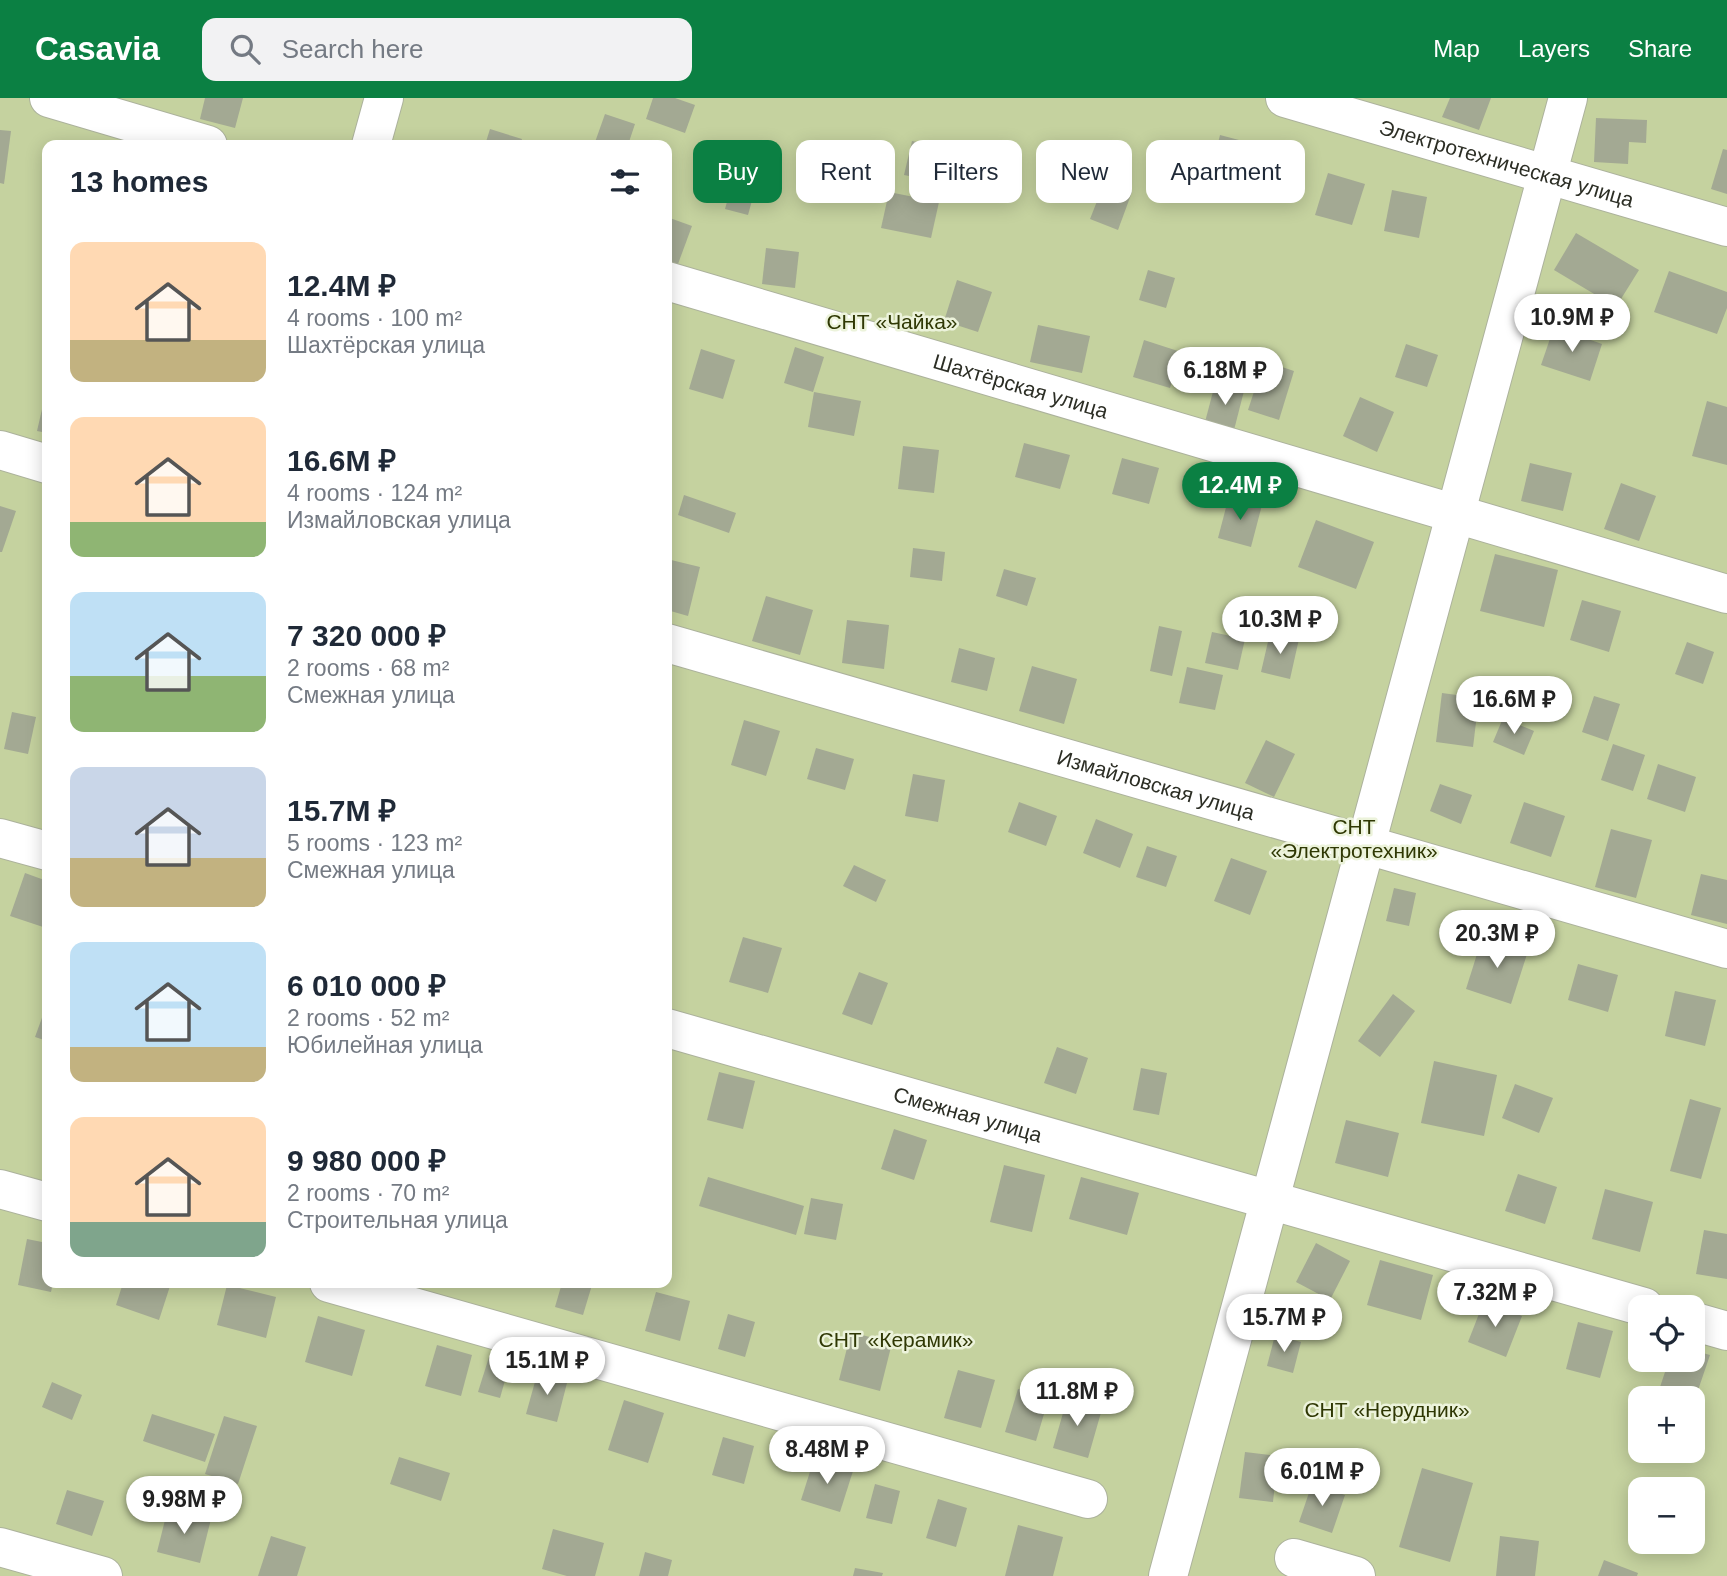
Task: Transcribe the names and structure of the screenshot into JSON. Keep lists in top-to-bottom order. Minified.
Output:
{"streets":{"street":["Электротехническая улица","Шахтёрская улица","Измайловская улица","Смежная улица"]},"parks":["СНТ «Чайка»","СНТ «Электротехник»","СНТ «Керамик»","СНТ «Нерудник»"],"page":{"header":"Casavia","search":"Search here","nav":["Map","Layers","Share"],"chip":["Buy","Rent","Filters","New","Apartment"],"heading":"13 homes","list":[{"name":"12.4M ₽","note":"4 rooms · 100 m² · Шахтёрская улица"},{"name":"16.6M ₽","note":"4 rooms · 124 m² · Измайловская улица"},{"name":"7 320 000 ₽","note":"2 rooms · 68 m² · Смежная улица"},{"name":"15.7M ₽","note":"5 rooms · 123 m² · Смежная улица"},{"name":"6 010 000 ₽","note":"2 rooms · 52 m² · Юбилейная улица"},{"name":"9 980 000 ₽","note":"2 rooms · 70 m² · Строительная улица"}],"price":["10.9M ₽","6.18M ₽","12.4M ₽","10.3M ₽","16.6M ₽","20.3M ₽","7.32M ₽","15.7M ₽","15.1M ₽","11.8M ₽","8.48M ₽","6.01M ₽","9.98M ₽"],"map_buttons":["+","−"]}}
